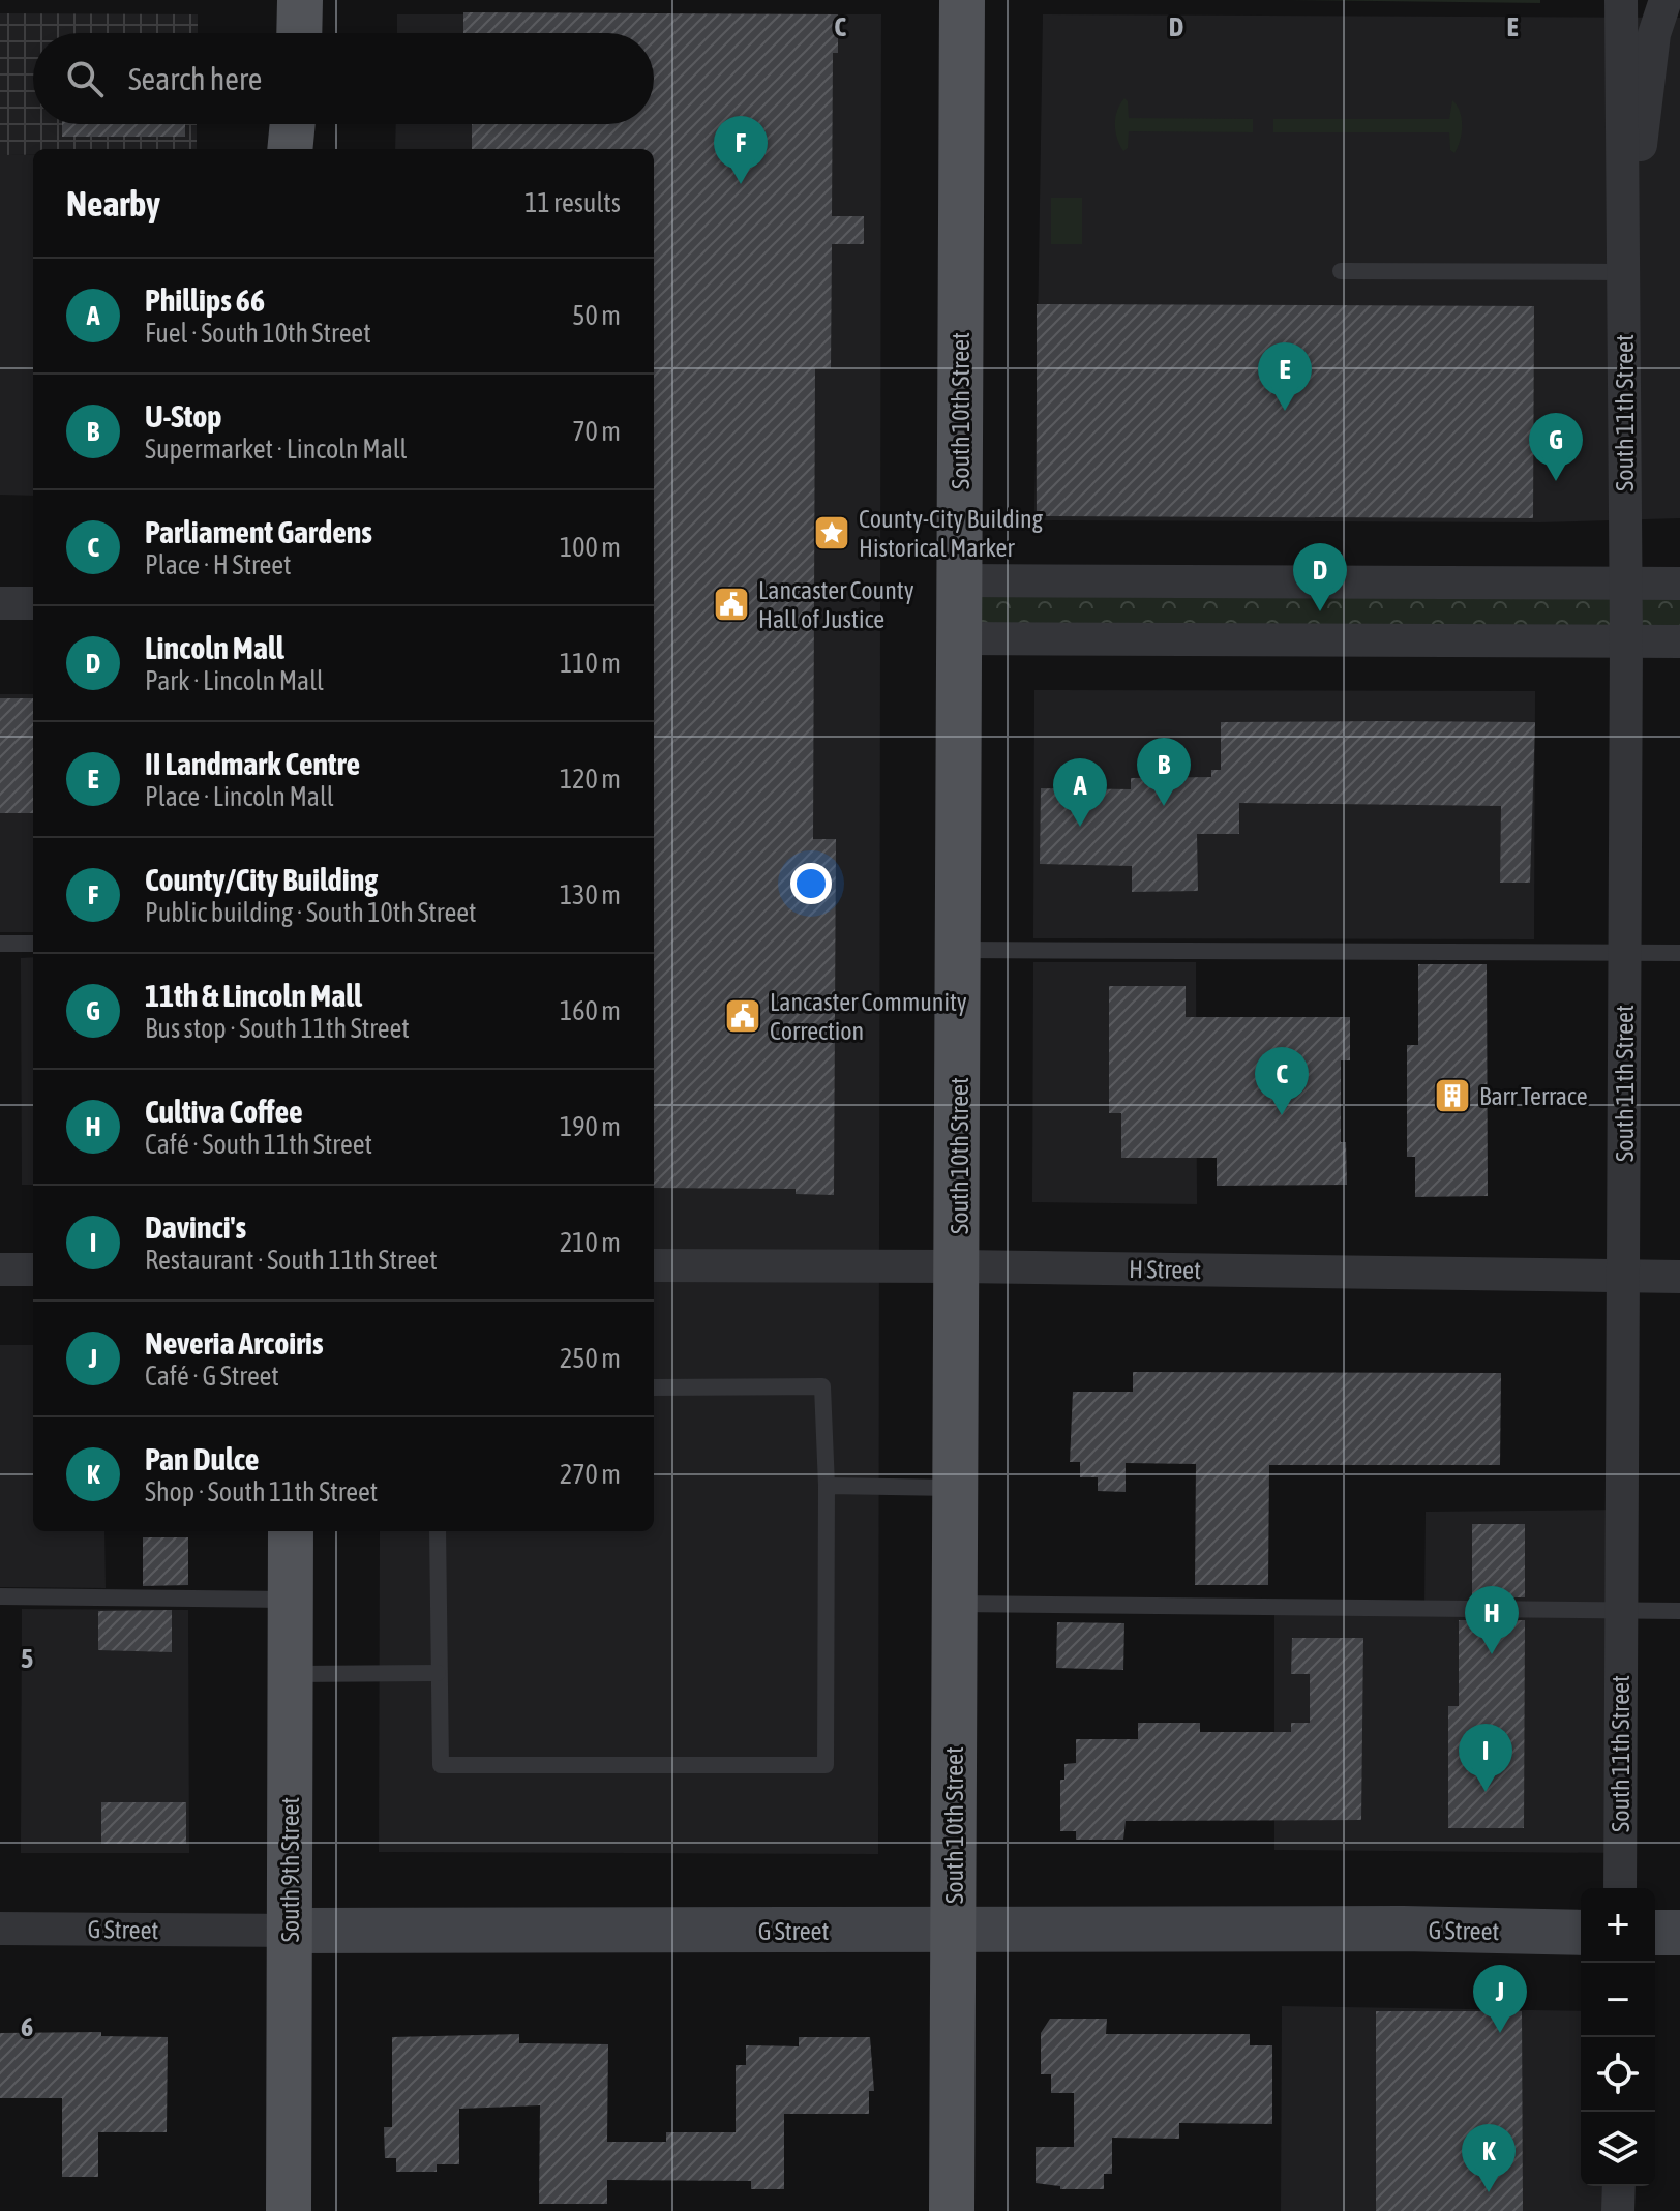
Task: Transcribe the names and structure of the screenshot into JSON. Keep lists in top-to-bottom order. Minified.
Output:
{"streets":{"main road":["South 10th Street","South 9th Street"],"street":["South 11th Street","H Street","G Street"]},"crossings":[["South 10th Street","H Street"],["South 10th Street","G Street"],["South 11th Street","H Street"],["South 9th Street","G Street"]],"places":{"place":["County-City Building Historical Marker"],"public building":["Lancaster County Hall of Justice","Lancaster Community Correction"],"building":["Barr Terrace"]},"page":{"search":"Search here","pins":["F","E","G","D","B","A","C","H","I","J","K"],"heading":["Nearby","11 results"],"list":[{"mark":"A","name":"Phillips 66","note":"Fuel · South 10th Street","value":"50 m"},{"mark":"B","name":"U-Stop","note":"Supermarket · Lincoln Mall","value":"70 m"},{"mark":"C","name":"Parliament Gardens","note":"Place · H Street","value":"100 m"},{"mark":"D","name":"Lincoln Mall","note":"Park · Lincoln Mall","value":"110 m"},{"mark":"E","name":"II Landmark Centre","note":"Place · Lincoln Mall","value":"120 m"},{"mark":"F","name":"County/City Building","note":"Public building · South 10th Street","value":"130 m"},{"mark":"G","name":"11th & Lincoln Mall","note":"Bus stop · South 11th Street","value":"160 m"},{"mark":"H","name":"Cultiva Coffee","note":"Café · South 11th Street","value":"190 m"},{"mark":"I","name":"Davinci's","note":"Restaurant · South 11th Street","value":"210 m"},{"mark":"J","name":"Neveria Arcoiris","note":"Café · G Street","value":"250 m"},{"mark":"K","name":"Pan Dulce","note":"Shop · South 11th Street","value":"270 m"}],"map_buttons":["+","−"]},"grid":{"columns":["C","D","E"],"rows":["5","6"]}}
